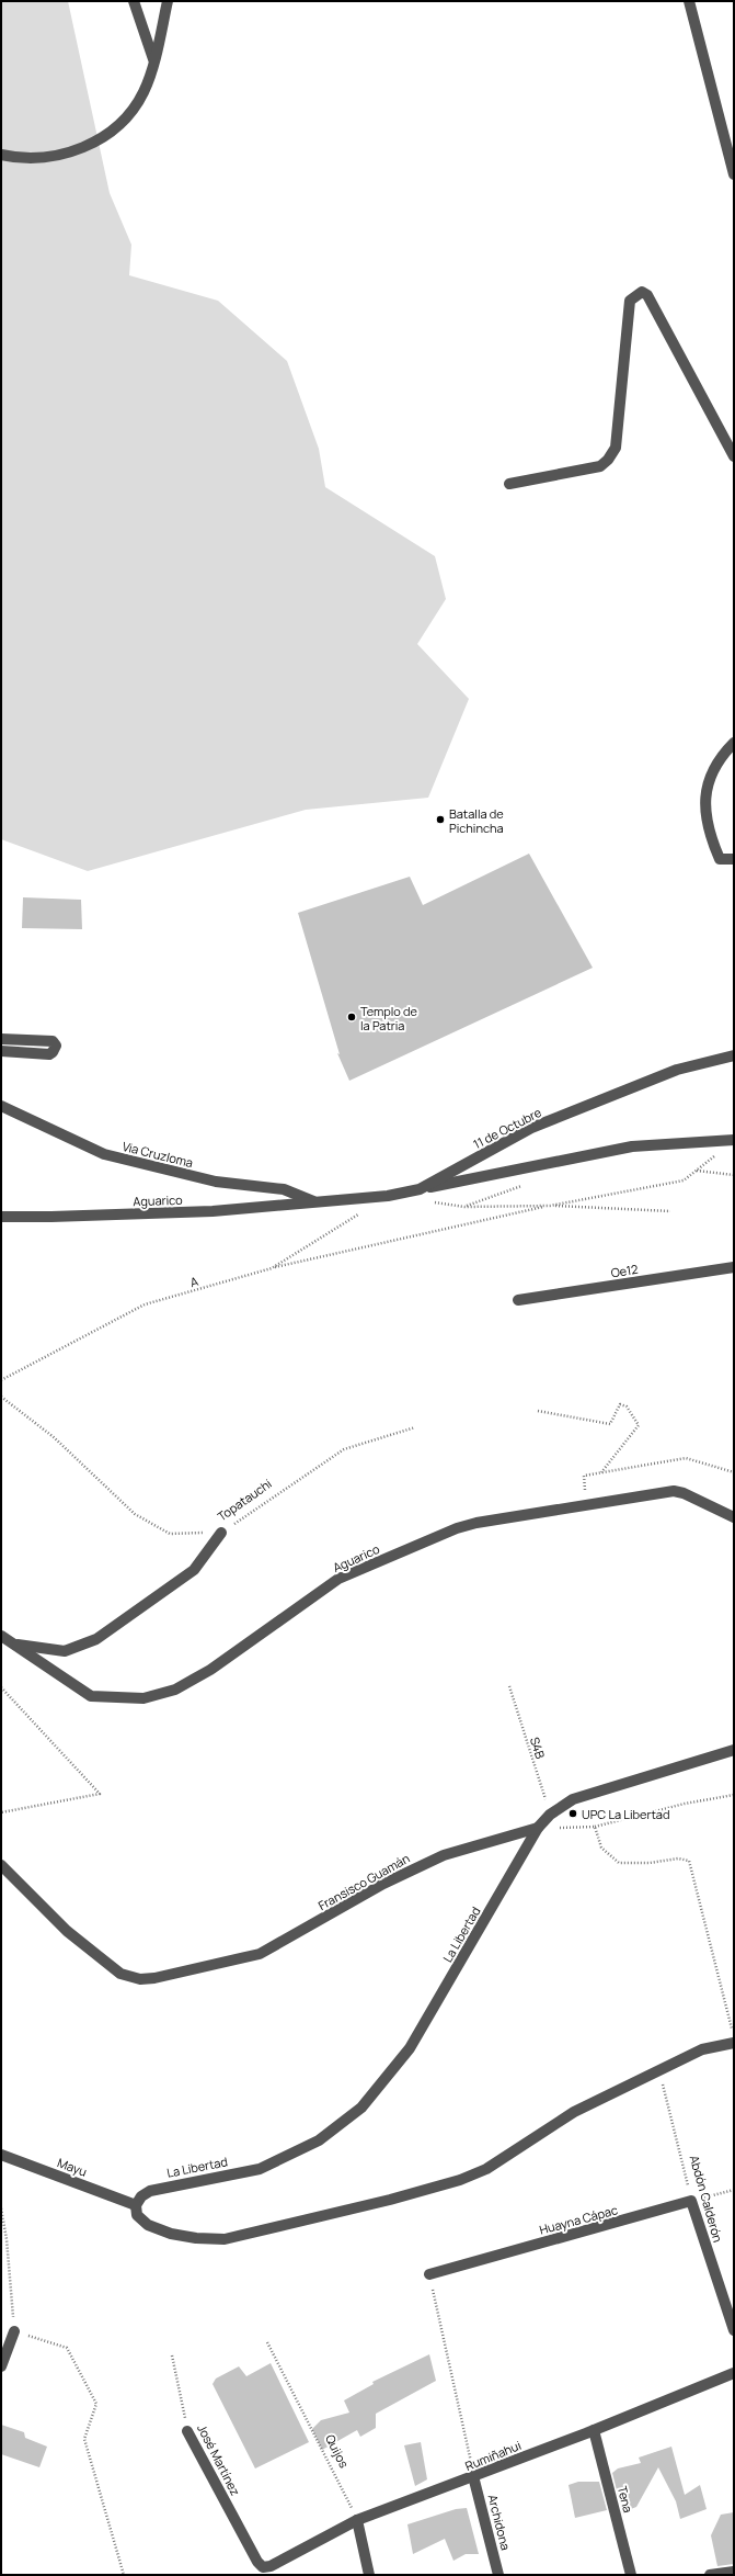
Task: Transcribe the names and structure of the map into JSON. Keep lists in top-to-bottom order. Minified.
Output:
{"streets":{"street":["11 de Octubre","Via Cruzloma","Aguarico","Oe12","Topatauchi","Fransisco Guamán","La Libertad","Mayu","Abdón Calderón","Huayna Cápac","Rumiñahui","José Martínez","Tena","Archidona"],"path":["A","S4B","Quijos"]},"crossings":[["11 de Octubre","Via Cruzloma"],["11 de Octubre","Aguarico"],["Via Cruzloma","Aguarico"],["Aguarico","Topatauchi"],["S4B","La Libertad"],["Fransisco Guamán","La Libertad"],["La Libertad","Mayu"],["Abdón Calderón","Huayna Cápac"],["Quijos","Rumiñahui"],["Rumiñahui","José Martínez"],["Rumiñahui","Tena"],["Rumiñahui","Archidona"]],"places":["Batalla de Pichincha","Templo de la Patria","UPC La Libertad"]}
